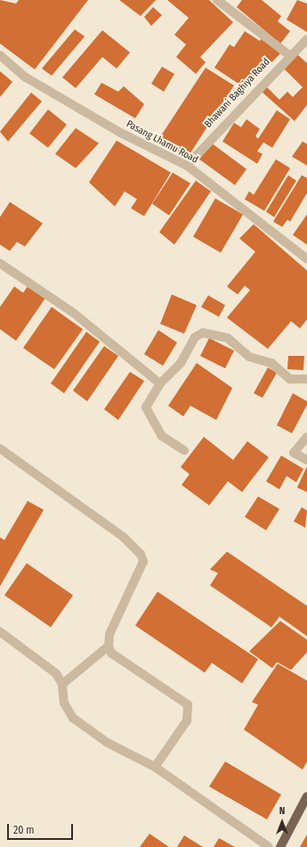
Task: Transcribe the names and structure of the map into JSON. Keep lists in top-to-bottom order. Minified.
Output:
{"streets":{"street":["Bhawani Baghiya Road","Pasang Lhamu Road"]},"crossings":[["Bhawani Baghiya Road","Pasang Lhamu Road"]],"scale_bar":"20 m","north":"top"}
